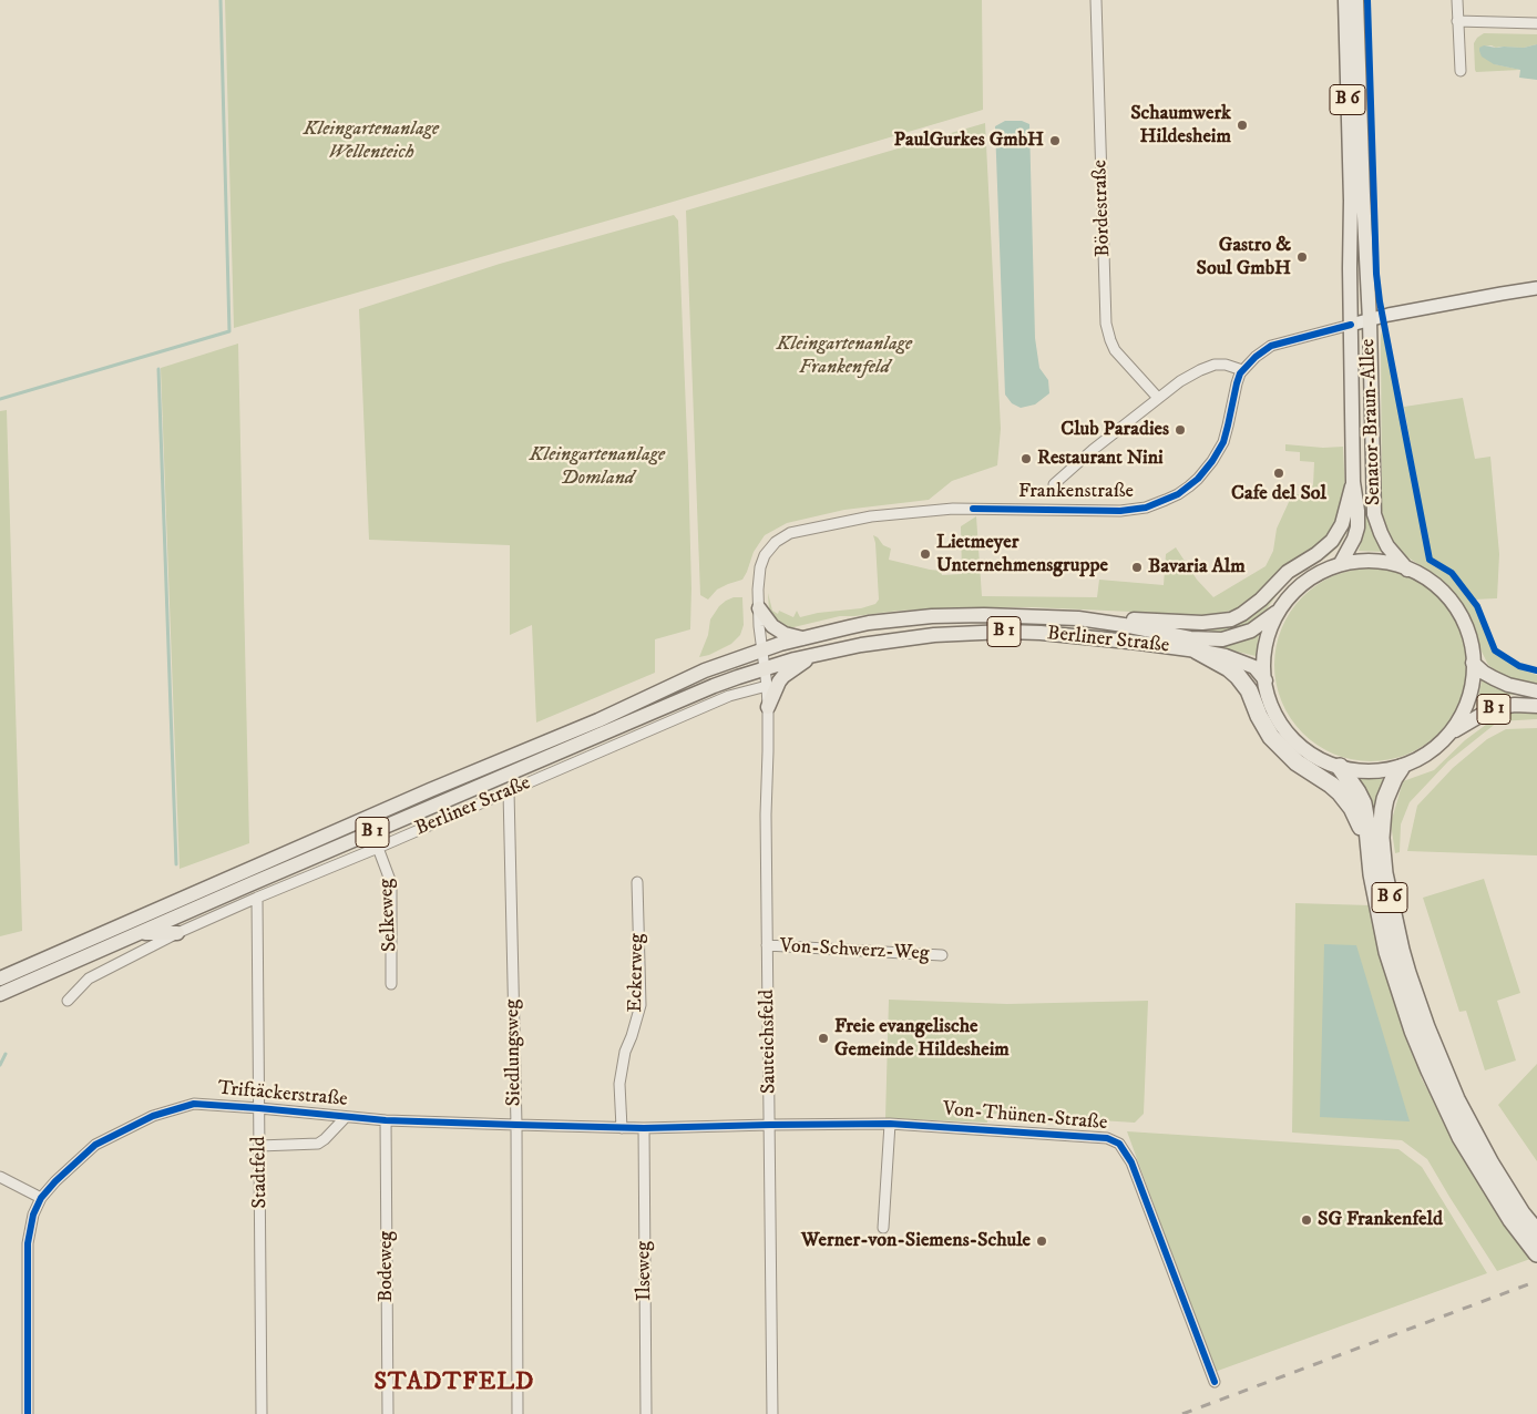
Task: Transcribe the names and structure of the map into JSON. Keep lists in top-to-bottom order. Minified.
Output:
{"streets":{"highway":["B 6"],"main road":["Senator-Braun-Allee","B 1","Berliner Straße"],"street":["Bördestraße","Frankenstraße","Selkeweg","Von-Schwerz-Weg","Eckerweg","Sauteichsfeld","Siedlungsweg","Triftäckerstraße","Von-Thünen-Straße","Stadtfeld","Bodeweg","Ilseweg"]},"crossings":[["Bördestraße","Frankenstraße"],["B 1","Berliner Straße"],["B 1","Sauteichsfeld"],["Berliner Straße","Selkeweg"],["Berliner Straße","Sauteichsfeld"],["Berliner Straße","Siedlungsweg"],["Berliner Straße","Stadtfeld"],["Von-Schwerz-Weg","Sauteichsfeld"],["Eckerweg","Triftäckerstraße"],["Sauteichsfeld","Triftäckerstraße"],["Sauteichsfeld","Von-Thünen-Straße"],["Siedlungsweg","Triftäckerstraße"],["Triftäckerstraße","Von-Thünen-Straße"],["Triftäckerstraße","Stadtfeld"],["Triftäckerstraße","Bodeweg"],["Triftäckerstraße","Ilseweg"]],"districts":["STADTFELD"],"parks":["Kleingartenanlage Wellenteich","Kleingartenanlage Frankenfeld","Kleingartenanlage Domland"],"places":["Schaumwerk Hildesheim","PaulGurkes GmbH","Gastro & Soul GmbH","Club Paradies","Restaurant Nini","Cafe del Sol","Lietmeyer Unternehmensgruppe","Bavaria Alm","Freie evangelische Gemeinde Hildesheim","SG Frankenfeld","Werner-von-Siemens-Schule"]}
